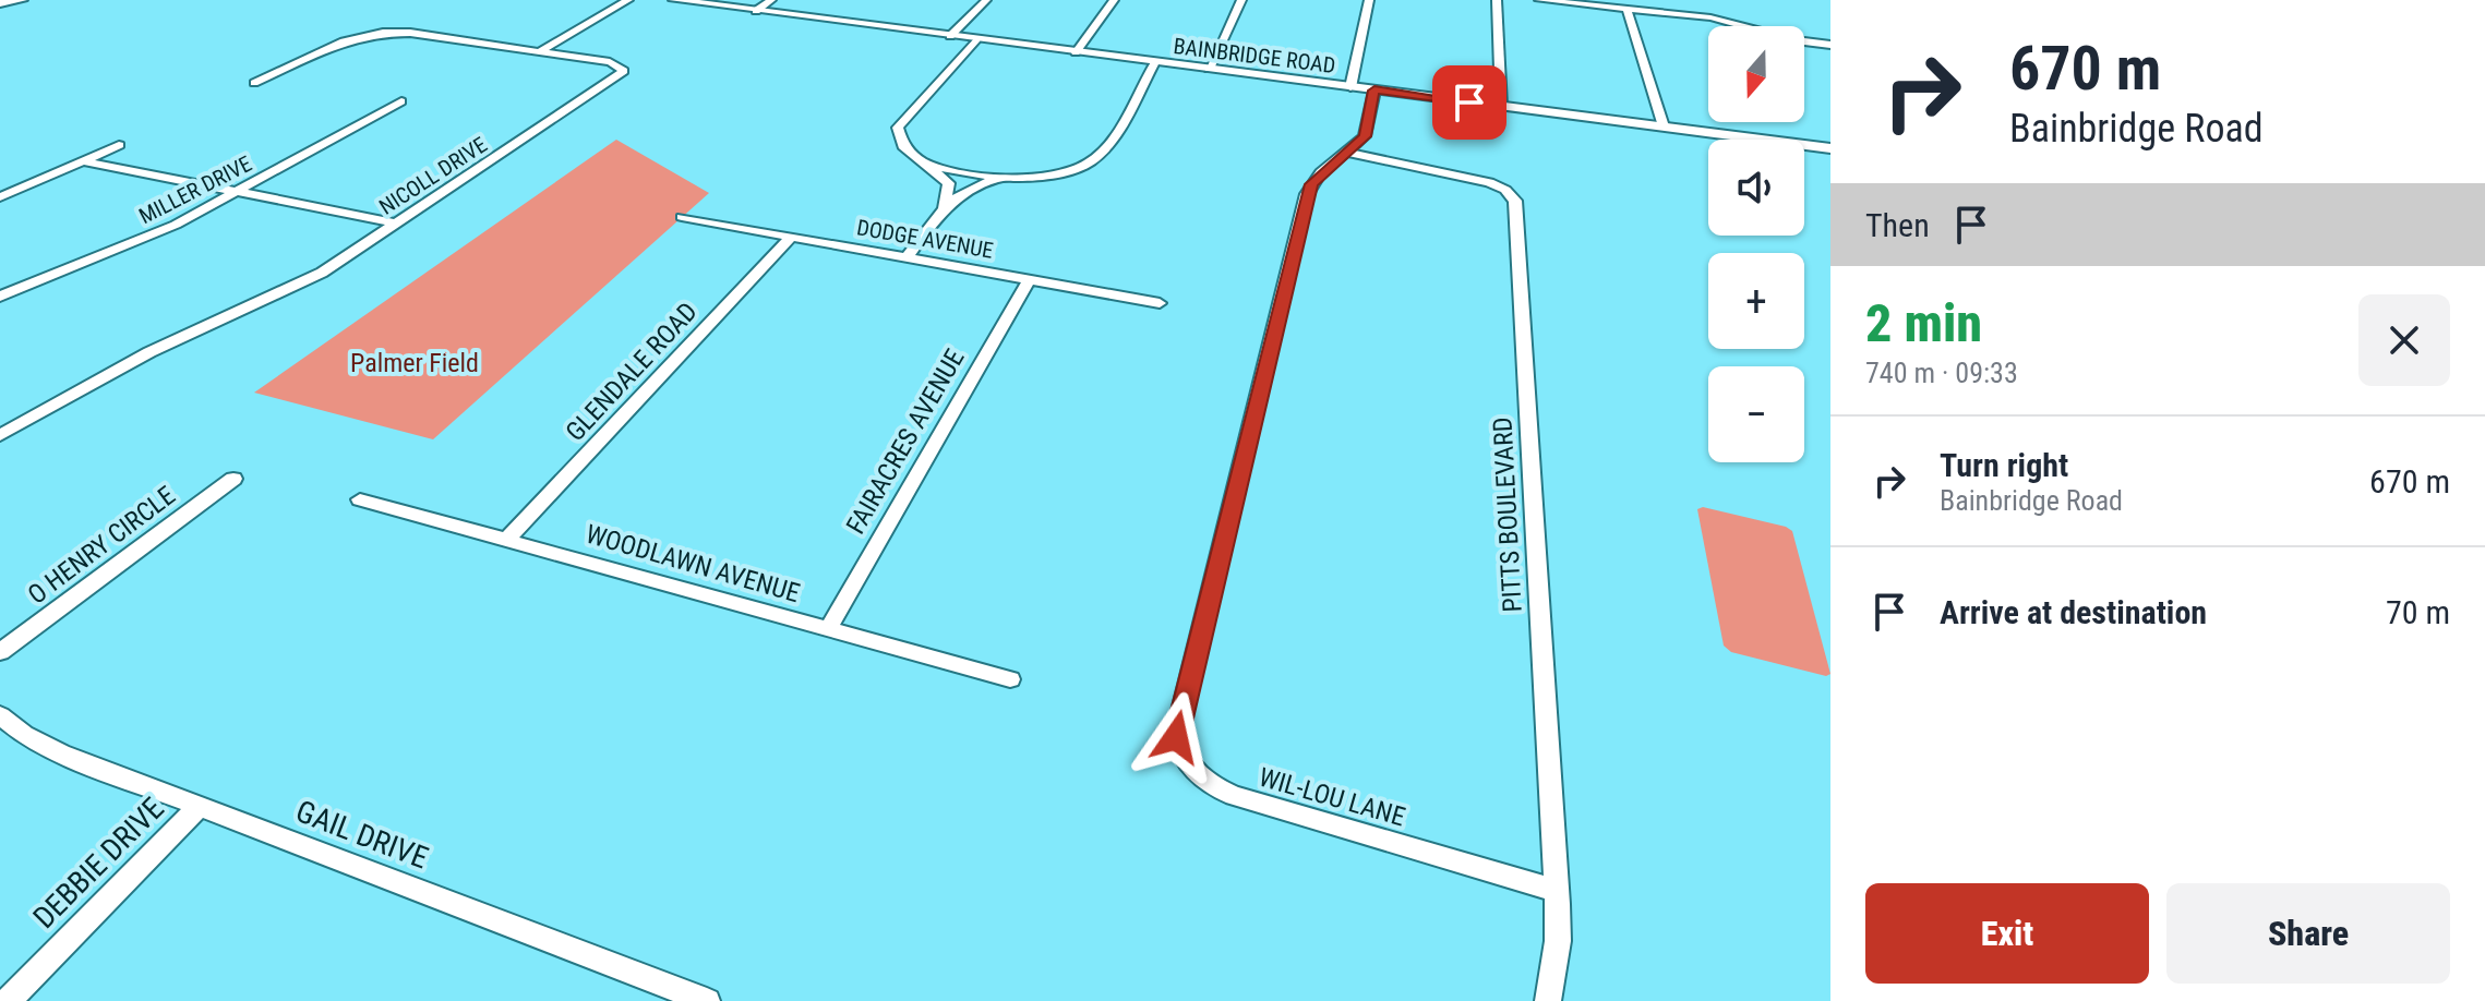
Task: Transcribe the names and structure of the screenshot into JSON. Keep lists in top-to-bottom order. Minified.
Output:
{"streets":{"street":["BAINBRIDGE ROAD","NICOLL DRIVE","MILLER DRIVE","DODGE AVENUE","GLENDALE ROAD","FAIRACRES AVENUE","PITTS BOULEVARD","O HENRY CIRCLE","WOODLAWN AVENUE","WIL-LOU LANE","GAIL DRIVE","DEBBIE DRIVE"]},"crossings":[["BAINBRIDGE ROAD","WIL-LOU LANE"],["DODGE AVENUE","GLENDALE ROAD"],["DODGE AVENUE","FAIRACRES AVENUE"],["GLENDALE ROAD","WOODLAWN AVENUE"],["FAIRACRES AVENUE","WOODLAWN AVENUE"],["PITTS BOULEVARD","WIL-LOU LANE"],["GAIL DRIVE","DEBBIE DRIVE"]],"parks":["Palmer Field"],"north":"bottom","page":{"turn":["670 m","Bainbridge Road"],"map_buttons":["+","−"],"then":"Then","heading":["2 min","740 m · 09:33"],"list":[{"name":"Turn right","note":"Bainbridge Road","value":"670 m"},{"name":"Arrive at destination","value":"70 m"}],"buttons":["Exit","Share"]}}
